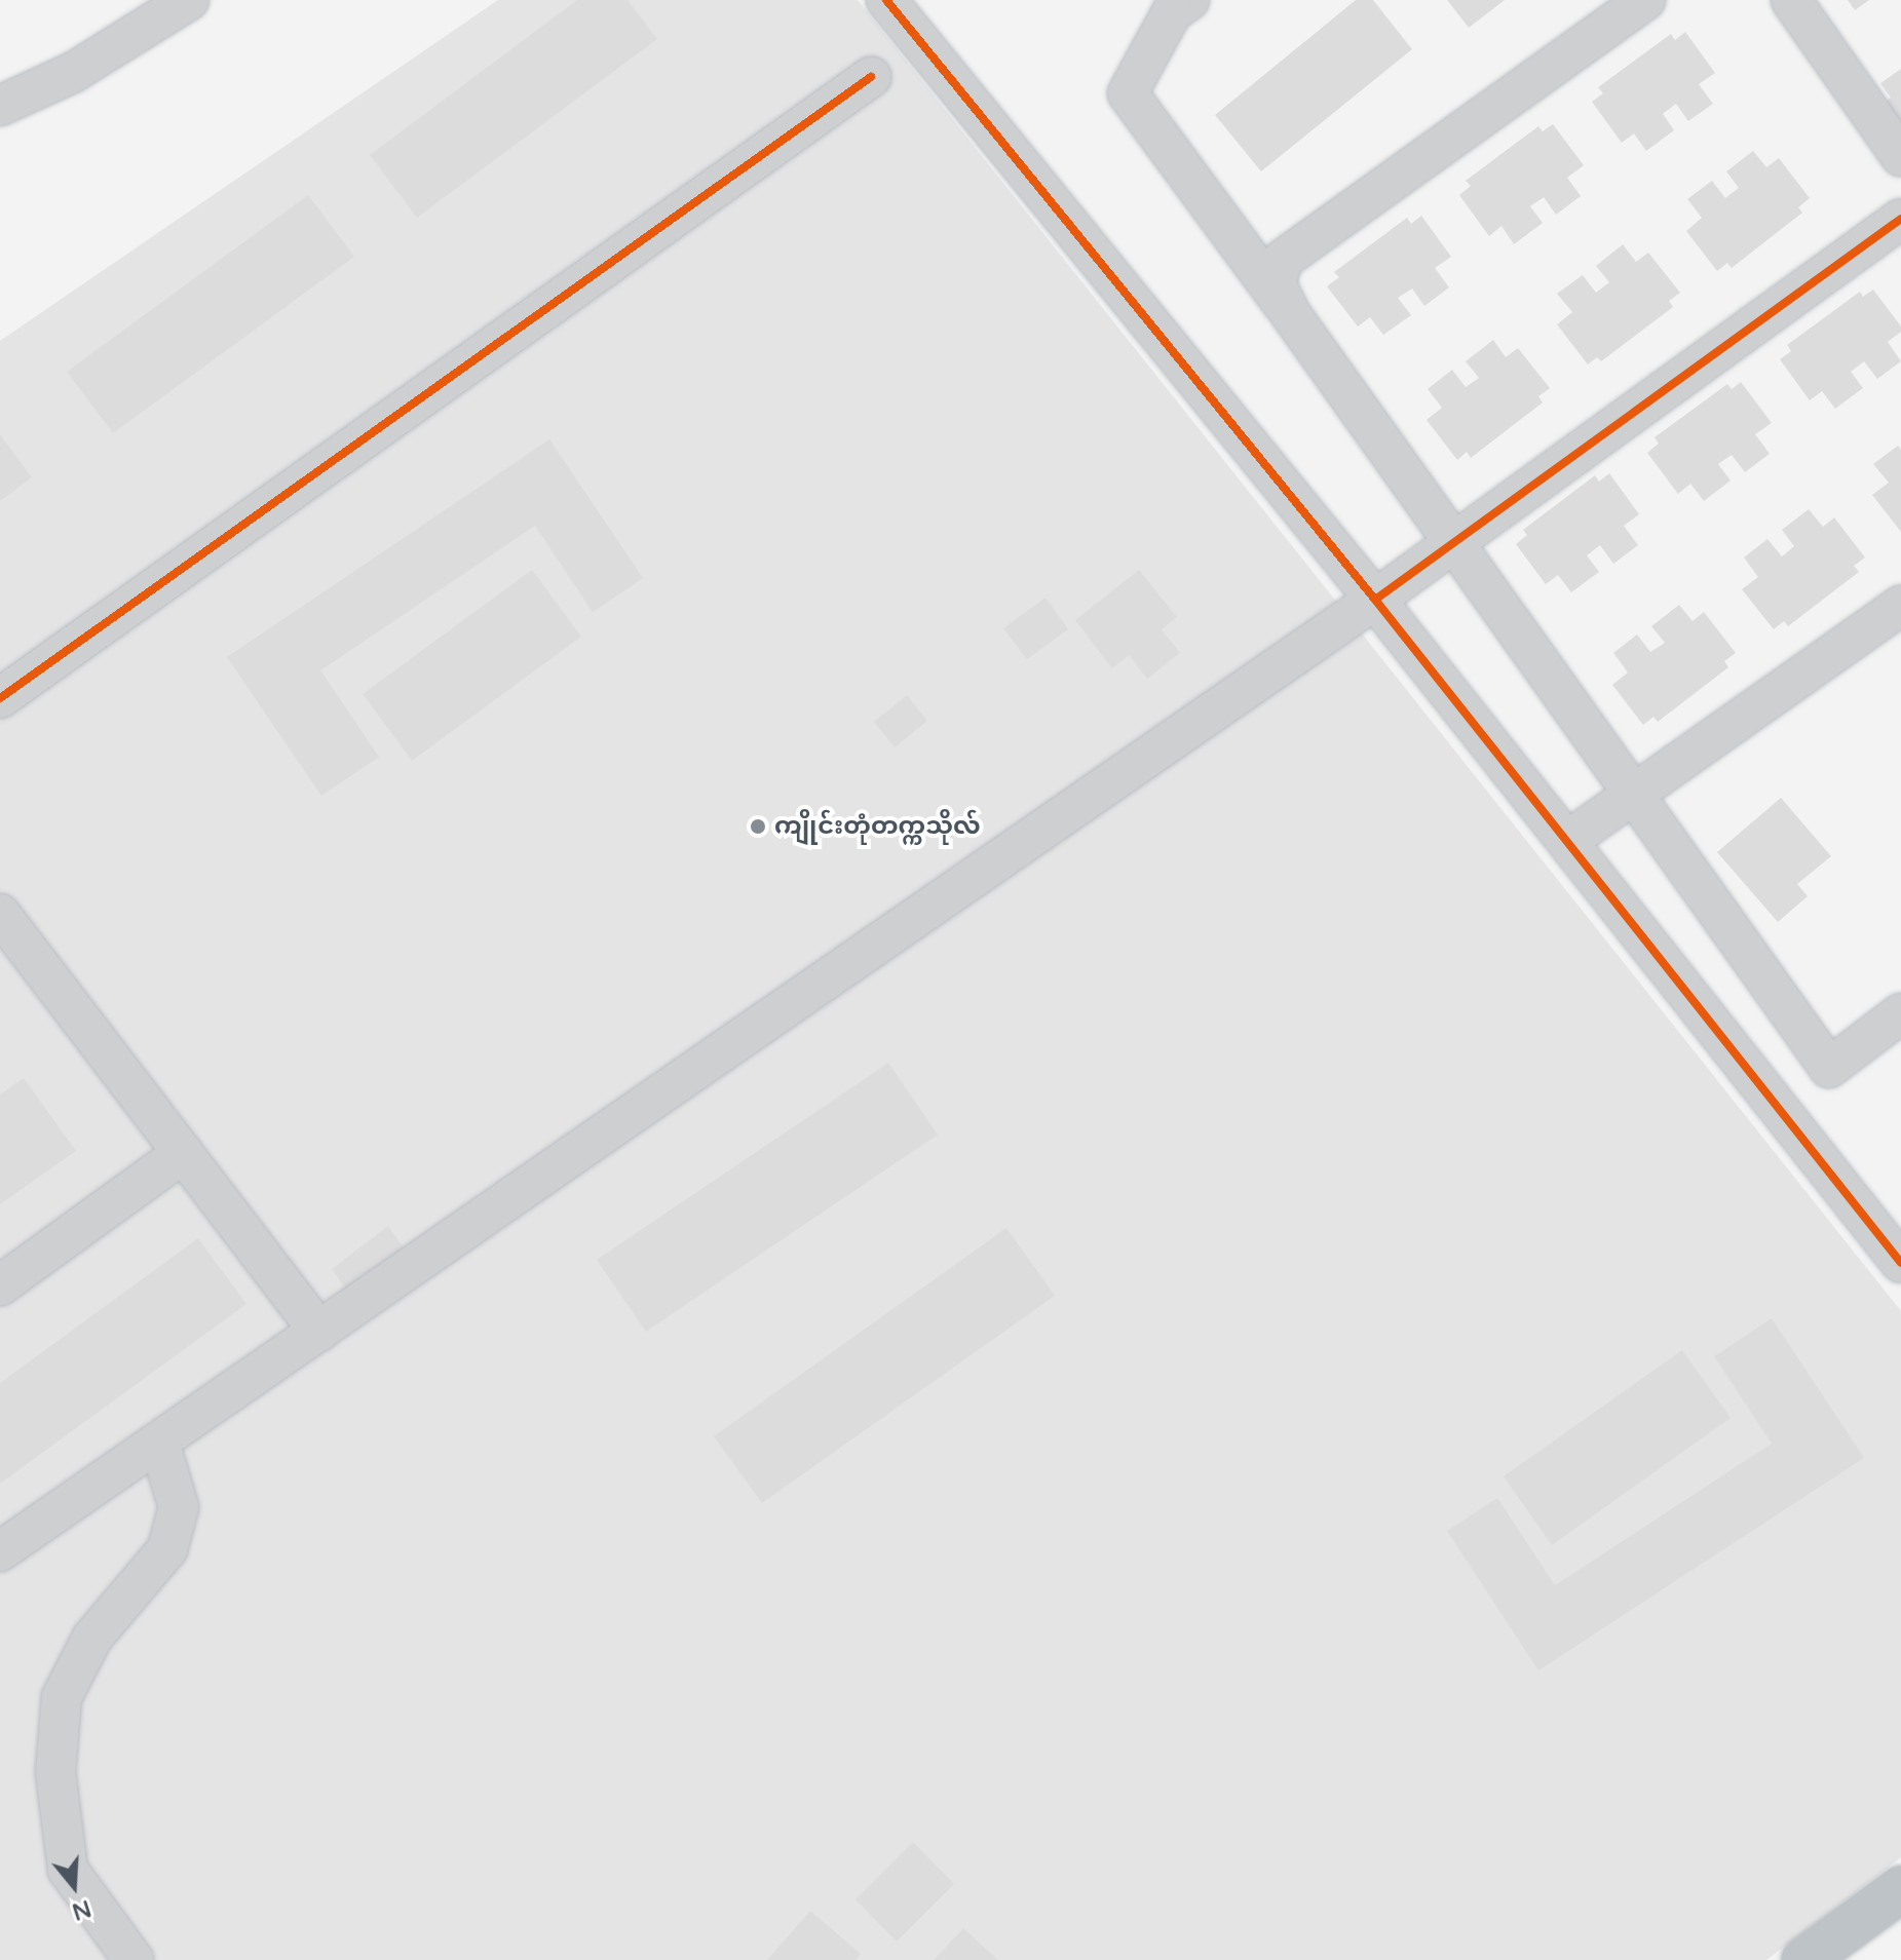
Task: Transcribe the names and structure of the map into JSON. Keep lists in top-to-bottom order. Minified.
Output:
{"places":["ကျိုင်းတုံတက္ကသိုလ်"],"north":"bottom"}
